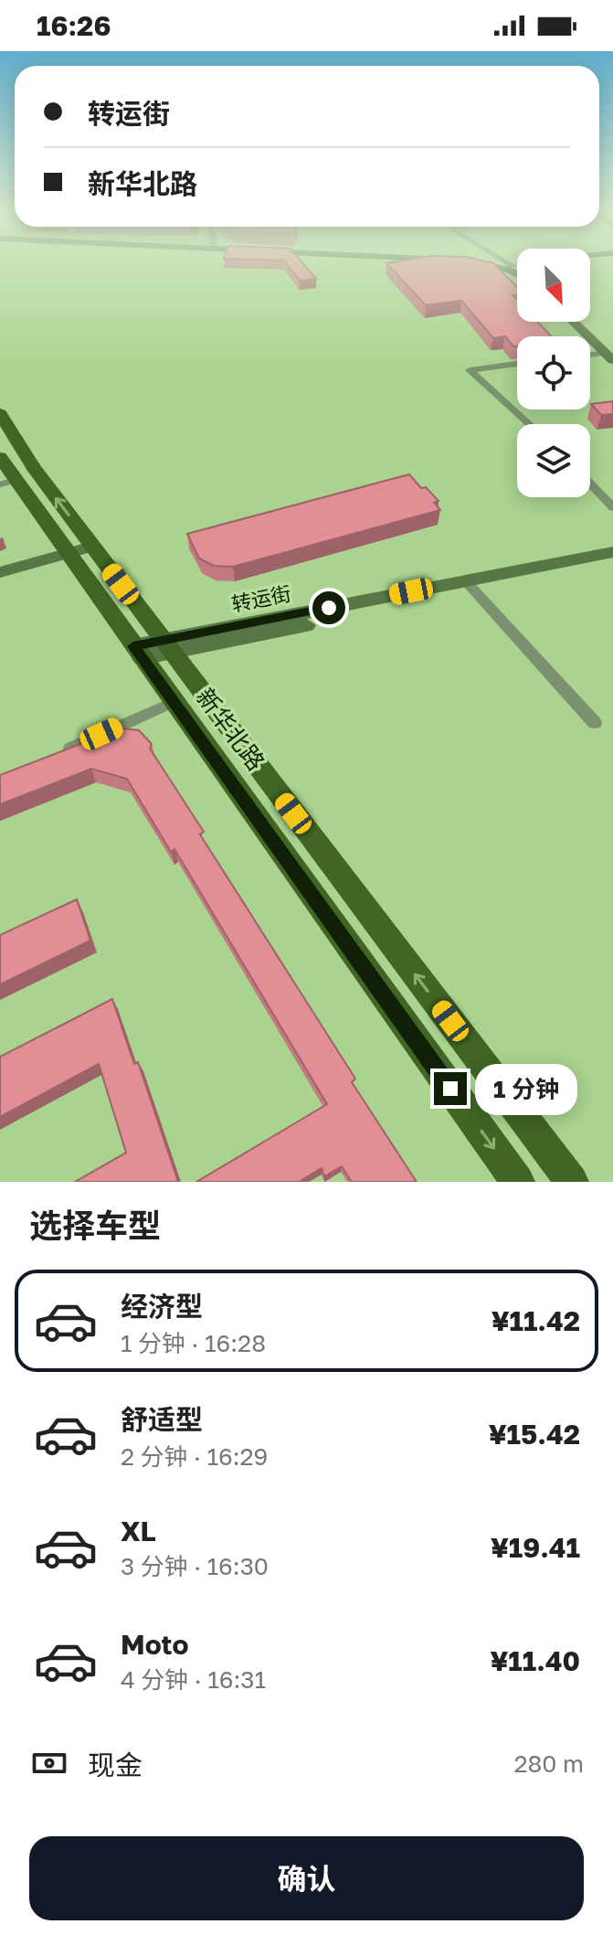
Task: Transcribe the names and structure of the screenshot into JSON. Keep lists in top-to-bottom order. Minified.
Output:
{"streets":{"main road":["新华北路"],"street":["转运街"]},"crossings":[["转运街","新华北路"]],"north":"bottom right","page":{"status":"16:26","banner":["转运街","新华北路"],"bubble":"1 分钟","heading":"选择车型","list":[{"name":"经济型","note":"1 分钟 · 16:28","value":"¥11.42"},{"name":"舒适型","note":"2 分钟 · 16:29","value":"¥15.42"},{"name":"XL","note":"3 分钟 · 16:30","value":"¥19.41"},{"name":"Moto","note":"4 分钟 · 16:31","value":"¥11.40"}],"pay":["现金","280 m"],"buttons":"确认"}}
